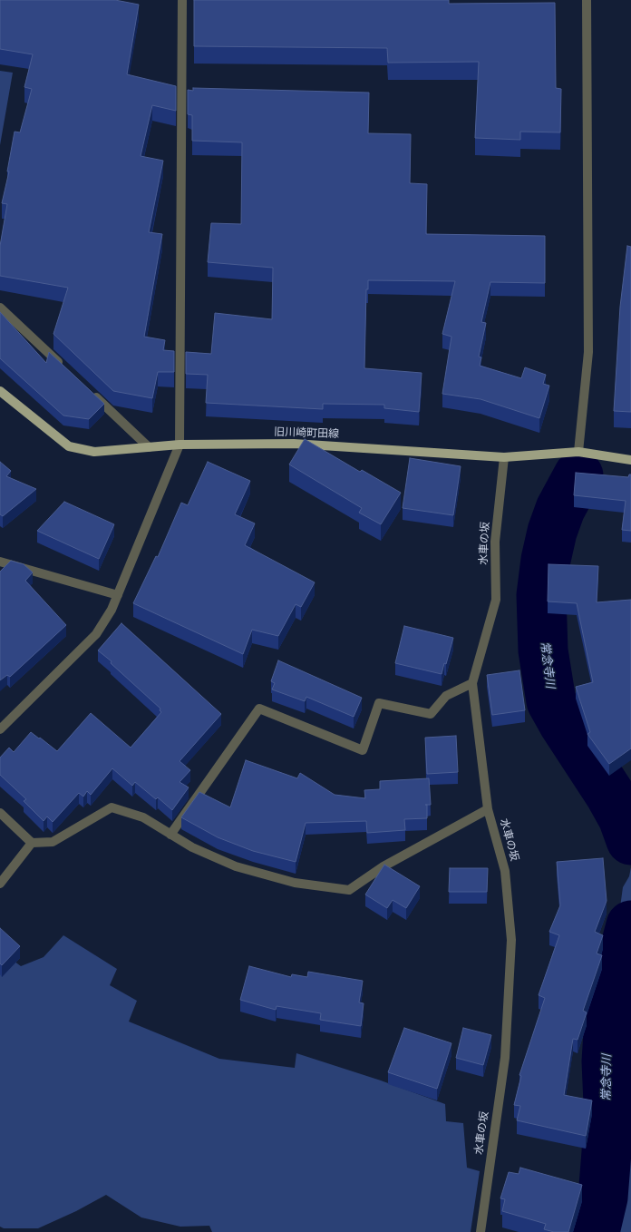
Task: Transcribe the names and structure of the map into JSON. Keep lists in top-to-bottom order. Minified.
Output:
{"streets":{"main road":["旧川崎町田線"],"street":["水車の坂"]},"crossings":[["旧川崎町田線","水車の坂"]],"water":["常念寺川"]}
